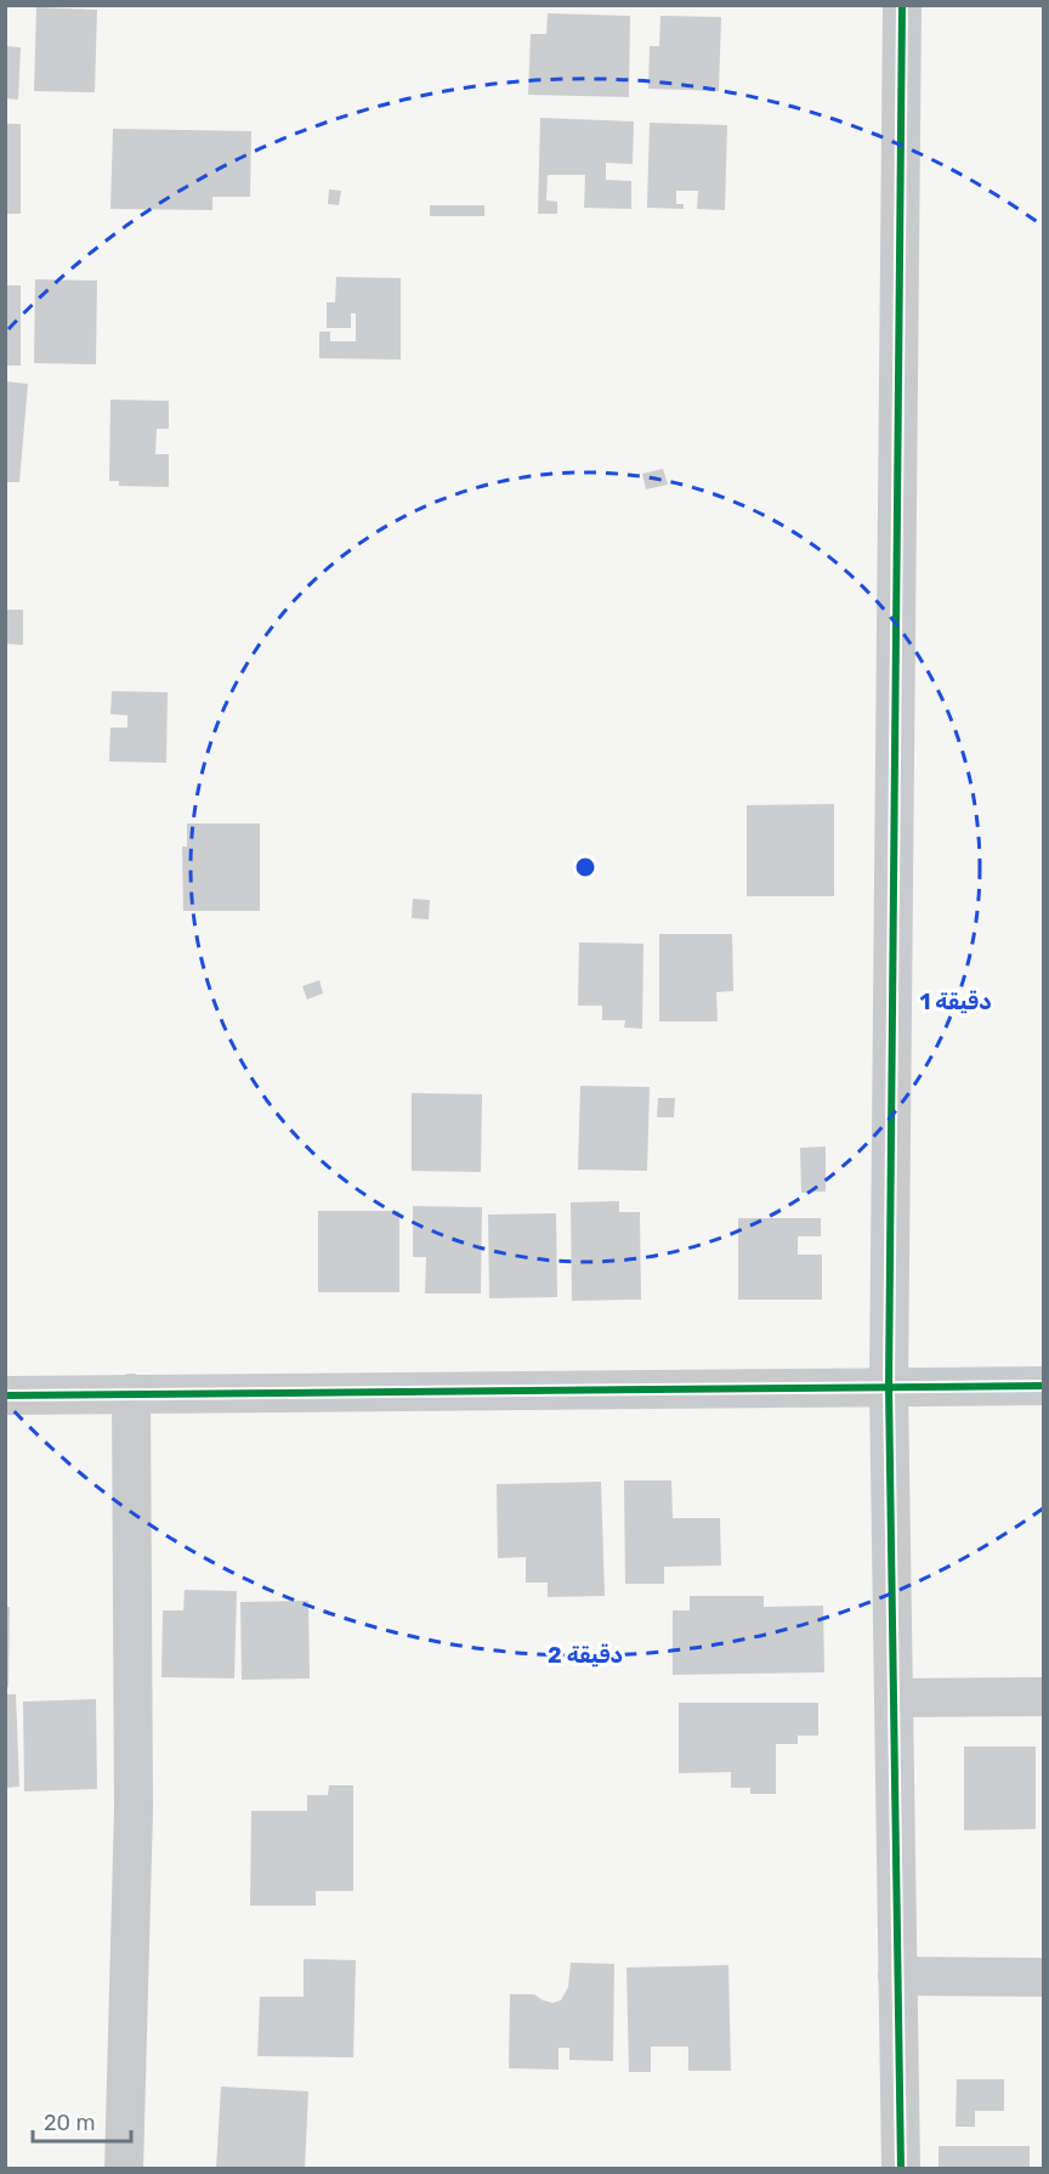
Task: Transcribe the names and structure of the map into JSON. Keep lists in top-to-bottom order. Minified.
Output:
{"scale_bar":"20 m","rings":["1 دقيقة","2 دقيقة"]}
